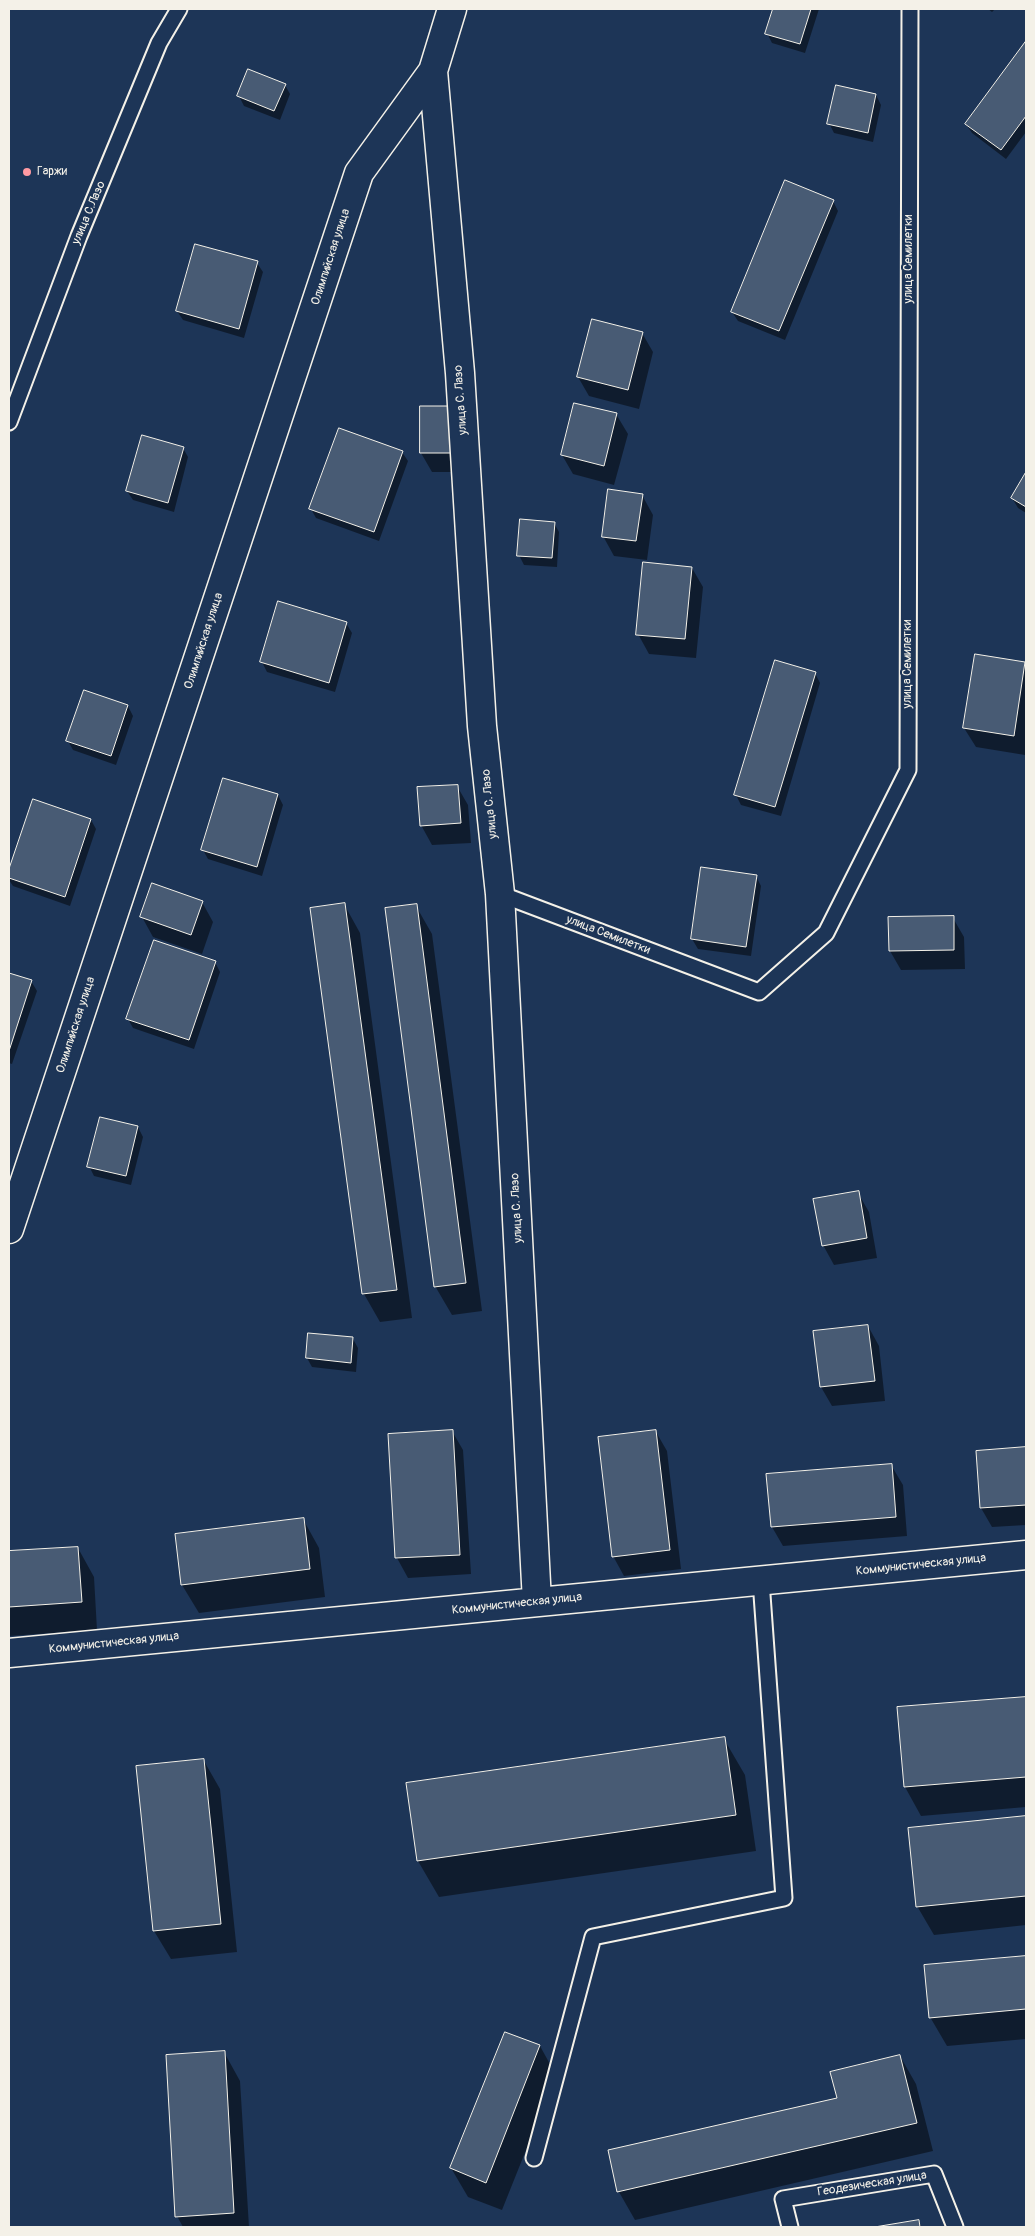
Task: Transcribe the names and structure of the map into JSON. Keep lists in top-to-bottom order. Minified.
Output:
{"streets":{"street":["Олимпийская улица","улица С. Лазо","Коммунистическая улица"],"lane":["улица С.Лазо","улица Семилетки","Геодезическая улица"]},"crossings":[["Олимпийская улица","улица С. Лазо"],["улица Семилетки","улица С. Лазо"],["улица С. Лазо","Коммунистическая улица"]],"places":["Гаржи"]}
